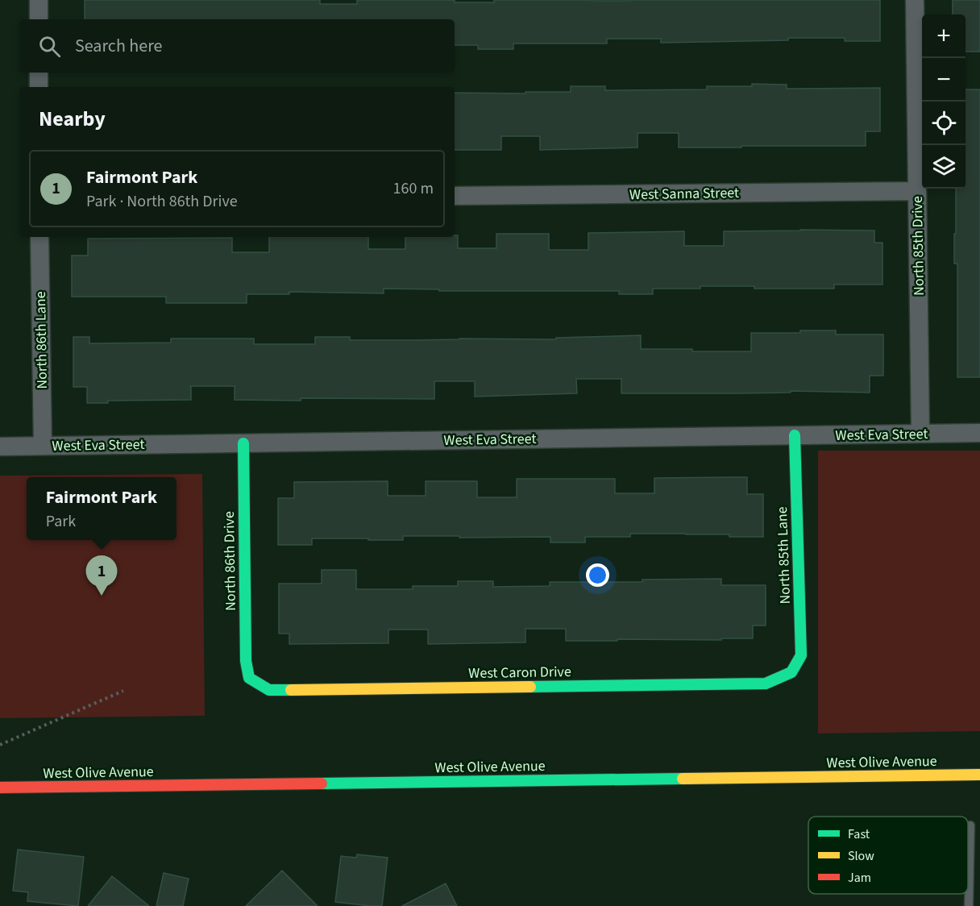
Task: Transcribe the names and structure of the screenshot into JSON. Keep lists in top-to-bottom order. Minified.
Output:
{"streets":{"street":["West Sanna Street","North 85th Drive","North 86th Lane","West Eva Street","North 85th Lane","North 86th Drive","West Caron Drive","West Olive Avenue"]},"crossings":[["West Sanna Street","North 85th Drive"],["North 85th Drive","West Eva Street"],["North 86th Lane","West Eva Street"],["West Eva Street","North 85th Lane"],["West Eva Street","North 86th Drive"],["North 85th Lane","West Caron Drive"],["North 86th Drive","West Caron Drive"]],"legend":["Fast","Slow","Jam"],"page":{"map_buttons":["+","−"],"search":"Search here","heading":"Nearby","list":[{"mark":"1","name":"Fairmont Park","note":"Park · North 86th Drive","value":"160 m"}],"popup":["Fairmont Park","Park"],"pins":"1"}}
